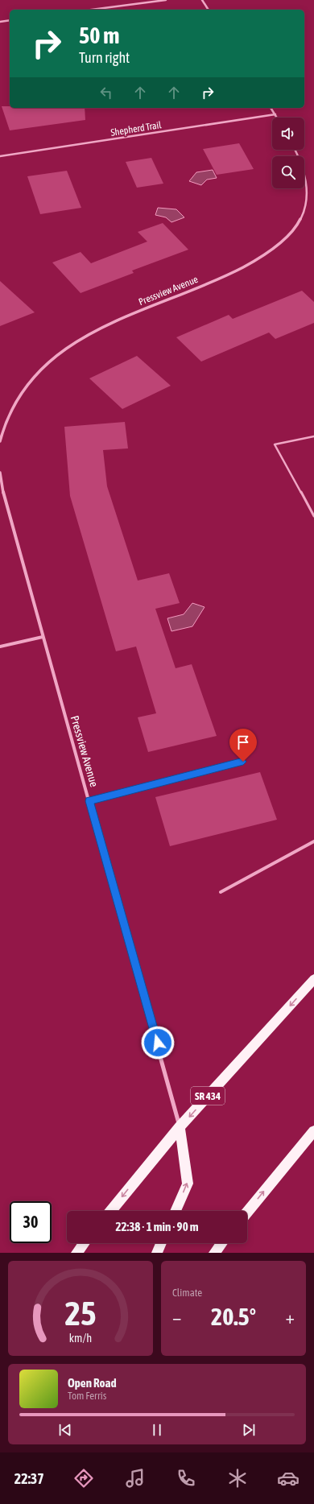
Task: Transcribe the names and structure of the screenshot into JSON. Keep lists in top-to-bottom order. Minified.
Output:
{"streets":{"main road":["SR 434"],"street":["Shepherd Trail","Pressview Avenue"]},"crossings":[["Pressview Avenue","SR 434"]],"page":{"turn":["50 m","Turn right"],"limit":"30","trip":"22:38 · 1 min · 90 m","tile":"Climate","heat":["−","20.5°","+"],"song":["Open Road","Tom Ferris"],"tabs":"22:37","gauge":["25","km/h"]}}
